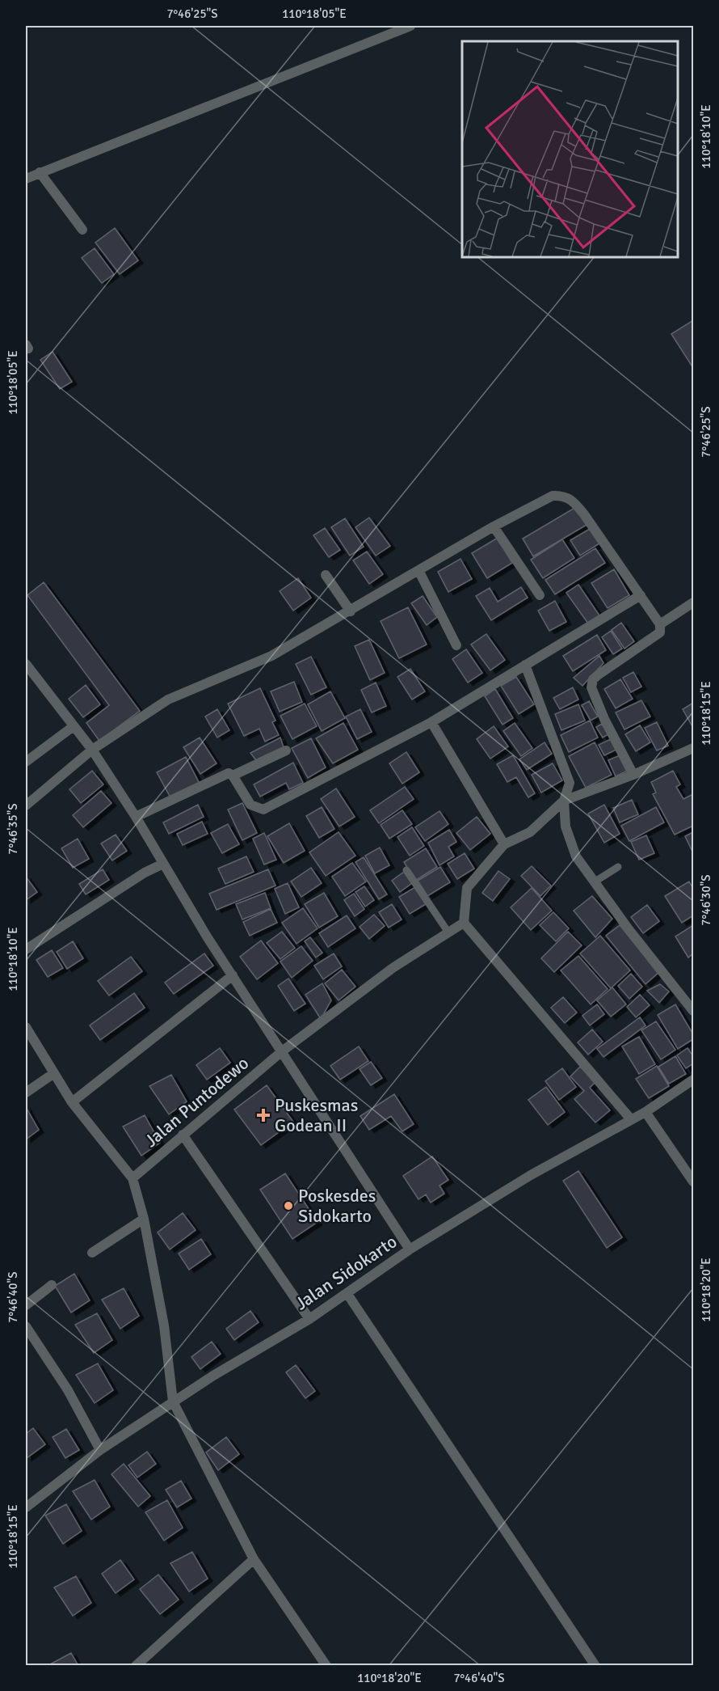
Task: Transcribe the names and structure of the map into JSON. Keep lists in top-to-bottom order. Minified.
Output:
{"streets":{"street":["Jalan Puntodewo","Jalan Sidokarto"]},"places":{"health":["Puskesmas Godean II"],"other":["Poskesdes Sidokarto"]},"coordinates":["7°46'25\"S","110°18'05\"E","110°18'10\"E","110°18'15\"E","7°46'35\"S","7°46'30\"S","110°18'20\"E","7°46'40\"S"]}
